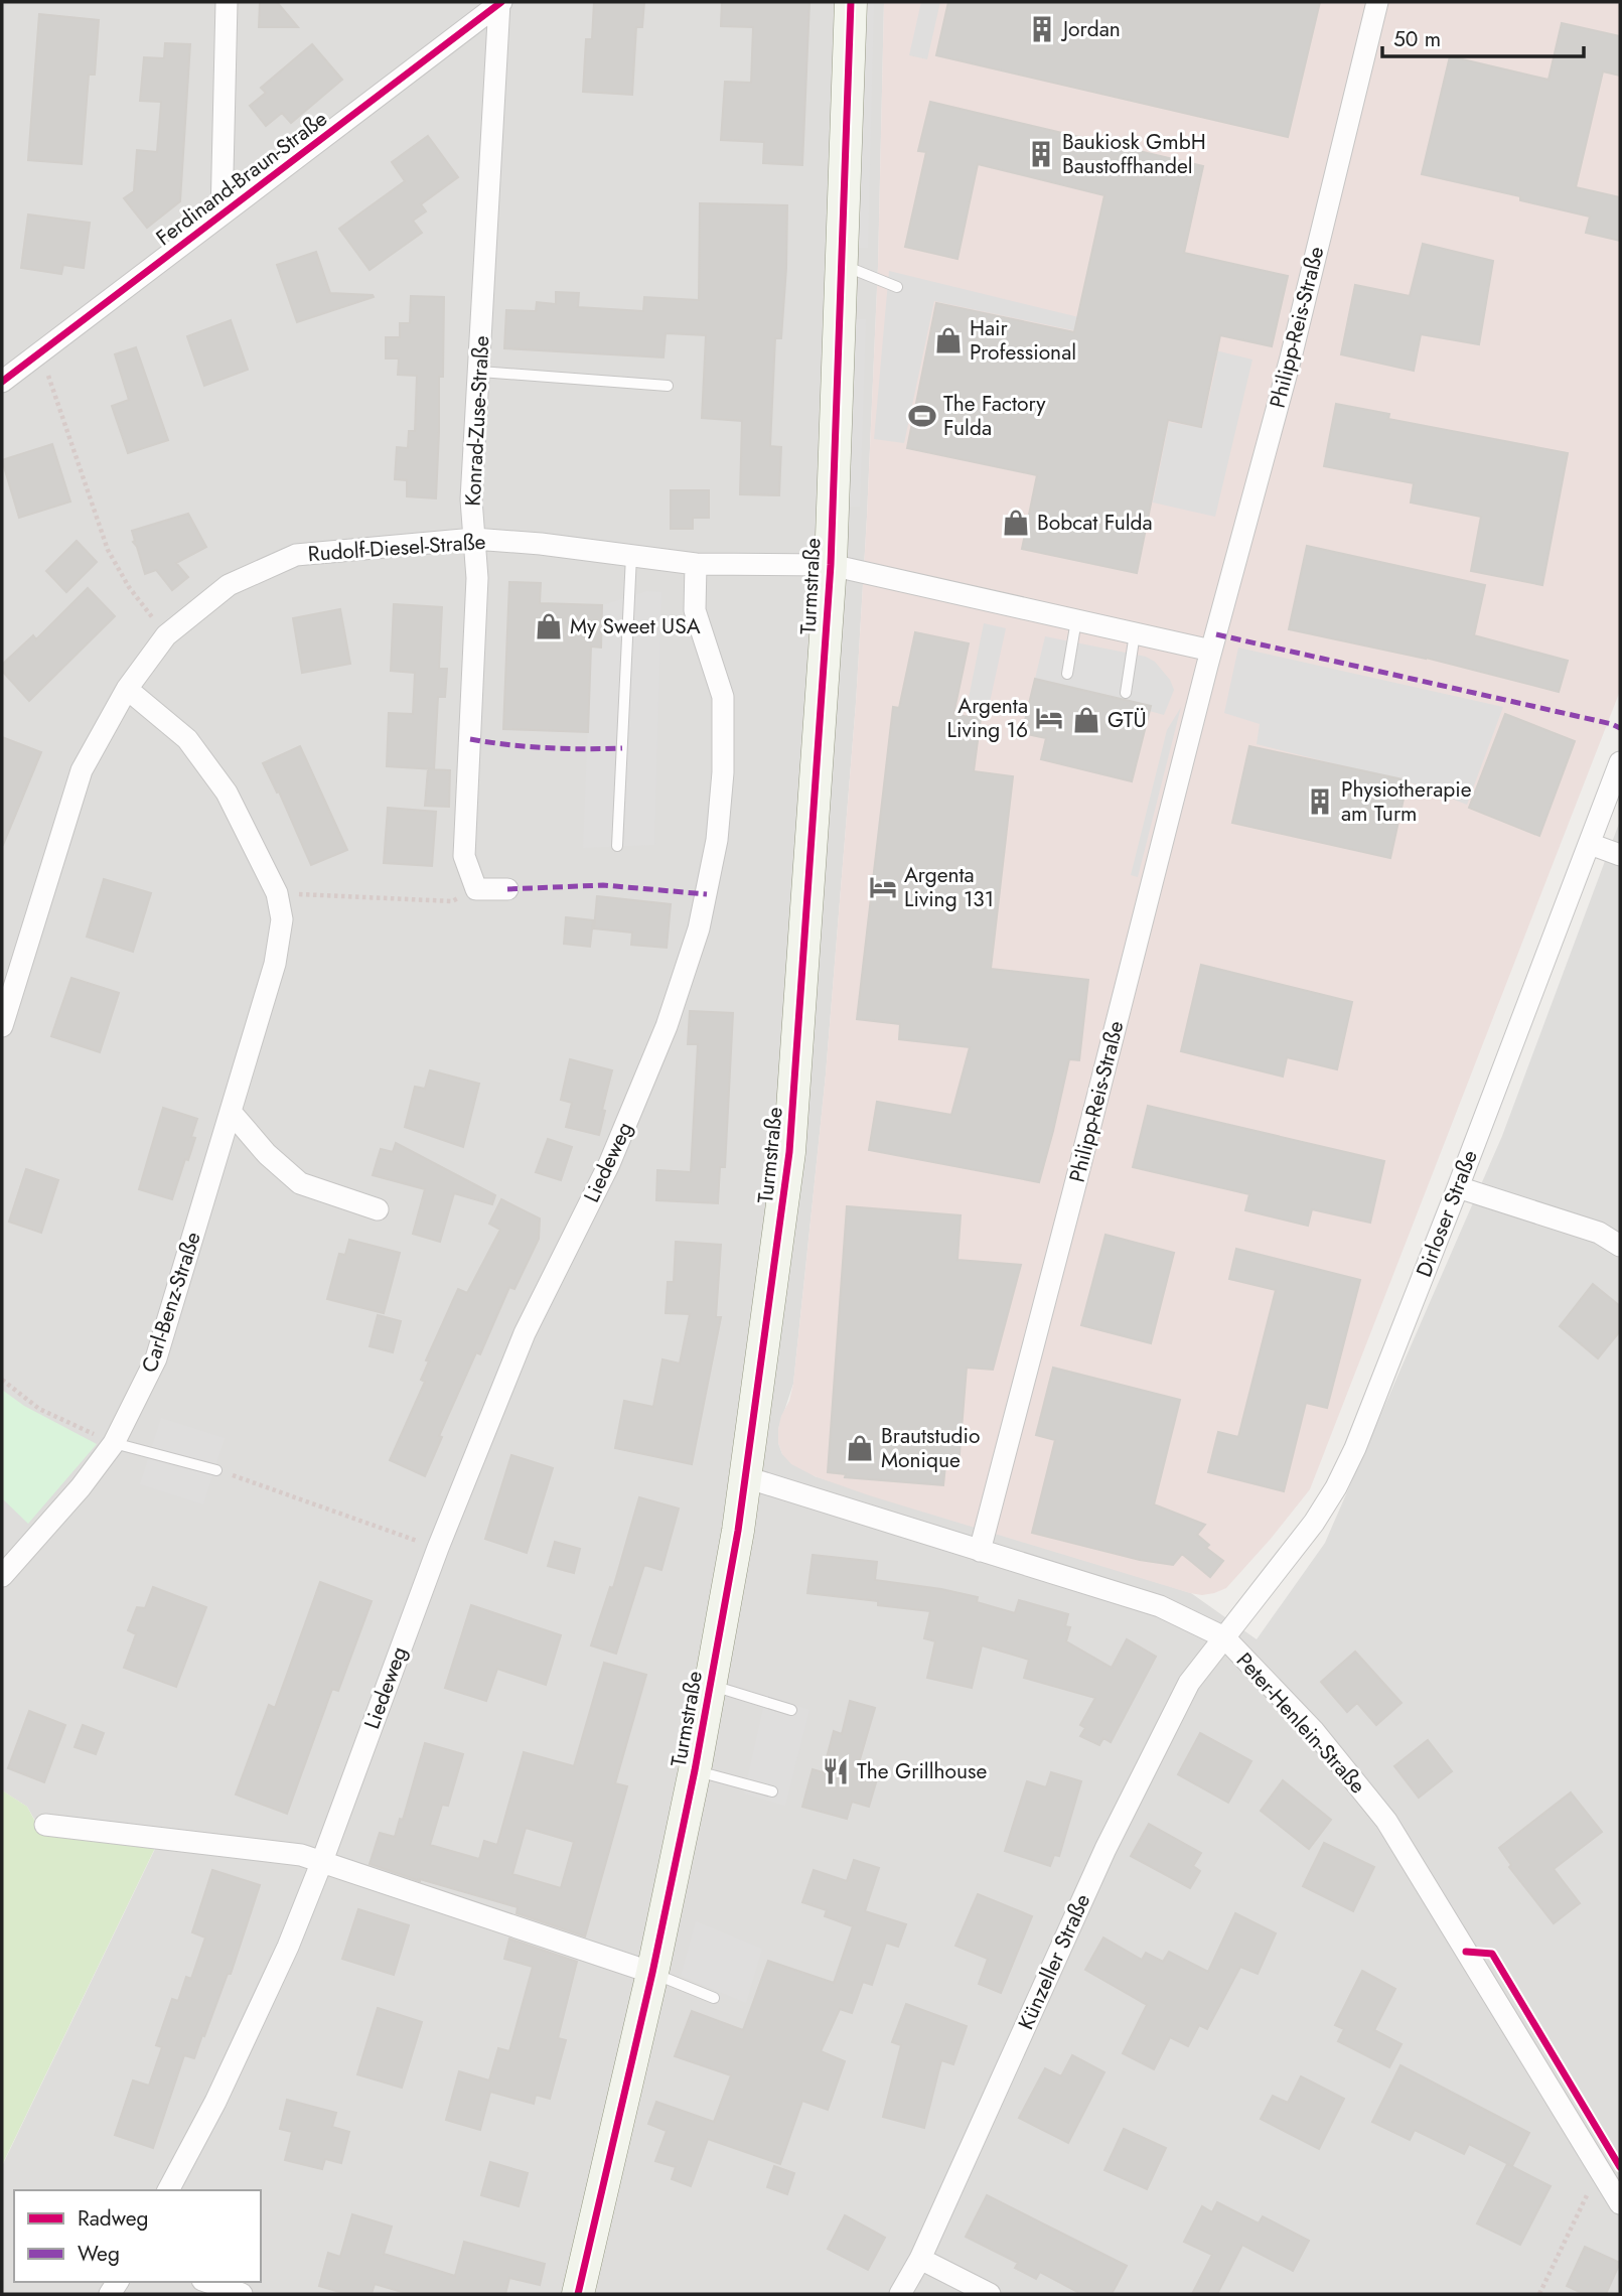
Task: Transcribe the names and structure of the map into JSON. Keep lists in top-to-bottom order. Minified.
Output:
{"streets":{"main road":["Turmstraße"],"street":["Ferdinand-Braun-Straße","Philipp-Reis-Straße","Konrad-Zuse-Straße","Rudolf-Diesel-Straße","Liedeweg","Dirloser Straße","Carl-Benz-Straße","Peter-Henlein-Straße","Künzeller Straße"]},"crossings":[["Ferdinand-Braun-Straße","Konrad-Zuse-Straße"],["Philipp-Reis-Straße","Peter-Henlein-Straße"],["Konrad-Zuse-Straße","Rudolf-Diesel-Straße"],["Rudolf-Diesel-Straße","Liedeweg"],["Rudolf-Diesel-Straße","Carl-Benz-Straße"],["Turmstraße","Peter-Henlein-Straße"],["Dirloser Straße","Peter-Henlein-Straße"],["Dirloser Straße","Künzeller Straße"],["Peter-Henlein-Straße","Künzeller Straße"]],"places":{"building":["Jordan","Baukiosk GmbH Baustoffhandel","Physiotherapie am Turm"],"shop":["Hair Professional","Bobcat Fulda","My Sweet USA","GTÜ","Brautstudio Monique"],"sports":["The Factory Fulda"],"hotel":["Argenta Living 16","Argenta Living 131"],"restaurant":["The Grillhouse"]},"legend":["Radweg","Weg"],"scale_bar":"50 m"}
